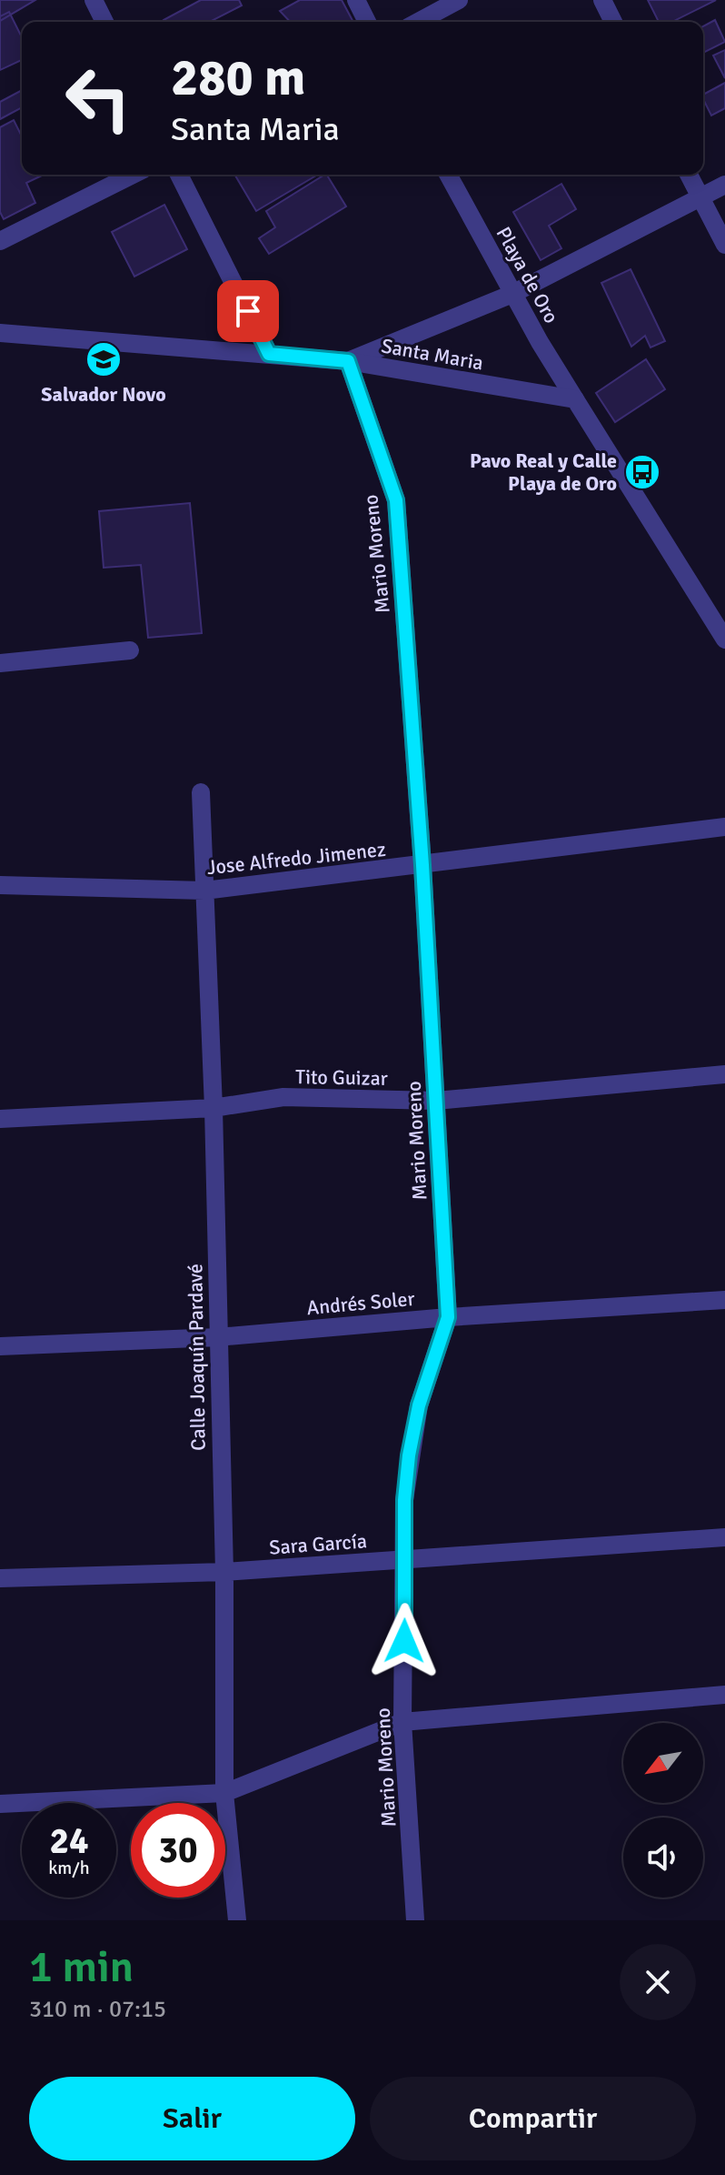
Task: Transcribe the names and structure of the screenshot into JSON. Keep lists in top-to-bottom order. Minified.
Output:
{"streets":{"street":["Playa de Oro","Santa Maria","Mario Moreno","Jose Alfredo Jimenez","Tito Guizar","Andrés Soler","Calle Joaquín Pardavé","Sara García"]},"crossings":[["Playa de Oro","Santa Maria"],["Santa Maria","Mario Moreno"],["Mario Moreno","Jose Alfredo Jimenez"],["Mario Moreno","Tito Guizar"],["Mario Moreno","Andrés Soler"],["Mario Moreno","Sara García"],["Jose Alfredo Jimenez","Calle Joaquín Pardavé"],["Tito Guizar","Calle Joaquín Pardavé"],["Andrés Soler","Calle Joaquín Pardavé"],["Calle Joaquín Pardavé","Sara García"]],"places":{"school or university":["Salvador Novo"],"bus stop":["Pavo Real y Calle Playa de Oro"]},"north":"bottom left","page":{"turn":["280 m","Santa Maria"],"speed":"24 km/h","limit":"30","heading":["1 min","310 m · 07:15"],"buttons":["Salir","Compartir"]}}
